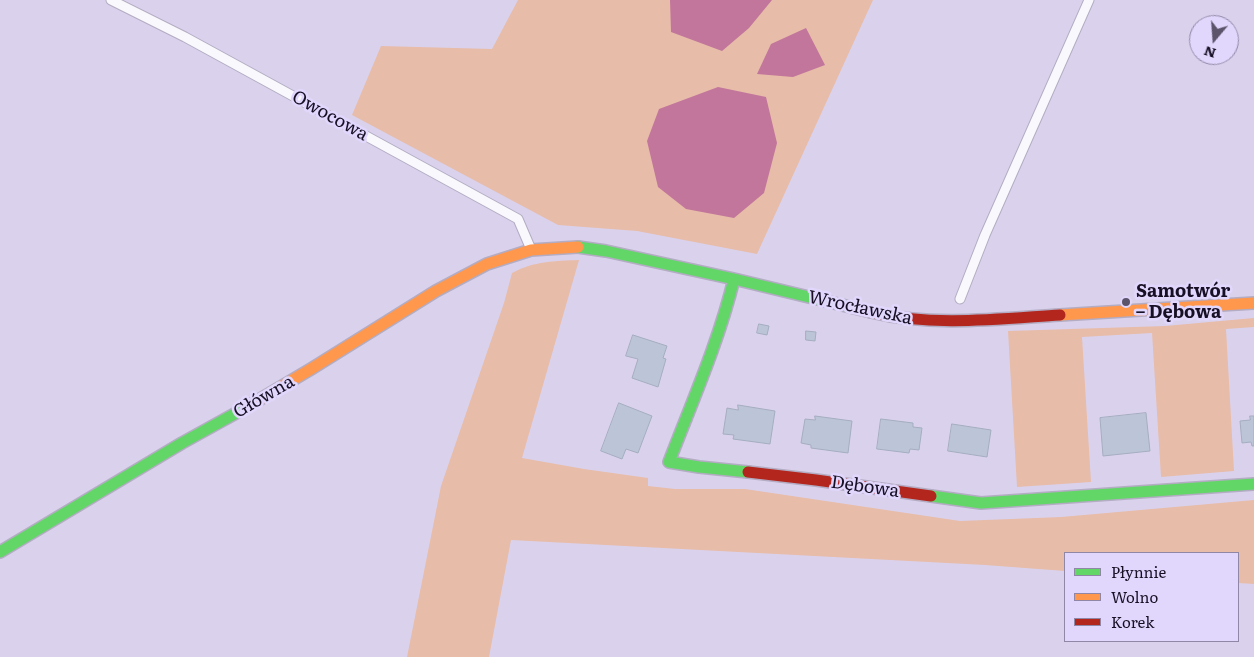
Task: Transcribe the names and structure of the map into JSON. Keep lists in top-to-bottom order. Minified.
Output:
{"streets":{"street":["Wrocławska","Główna","Dębowa"],"lane":["Owocowa"]},"crossings":[["Owocowa","Wrocławska"],["Owocowa","Główna"],["Wrocławska","Główna"],["Wrocławska","Dębowa"]],"places":["Samotwór – Dębowa"],"legend":["Płynnie","Wolno","Korek"],"north":"bottom"}
